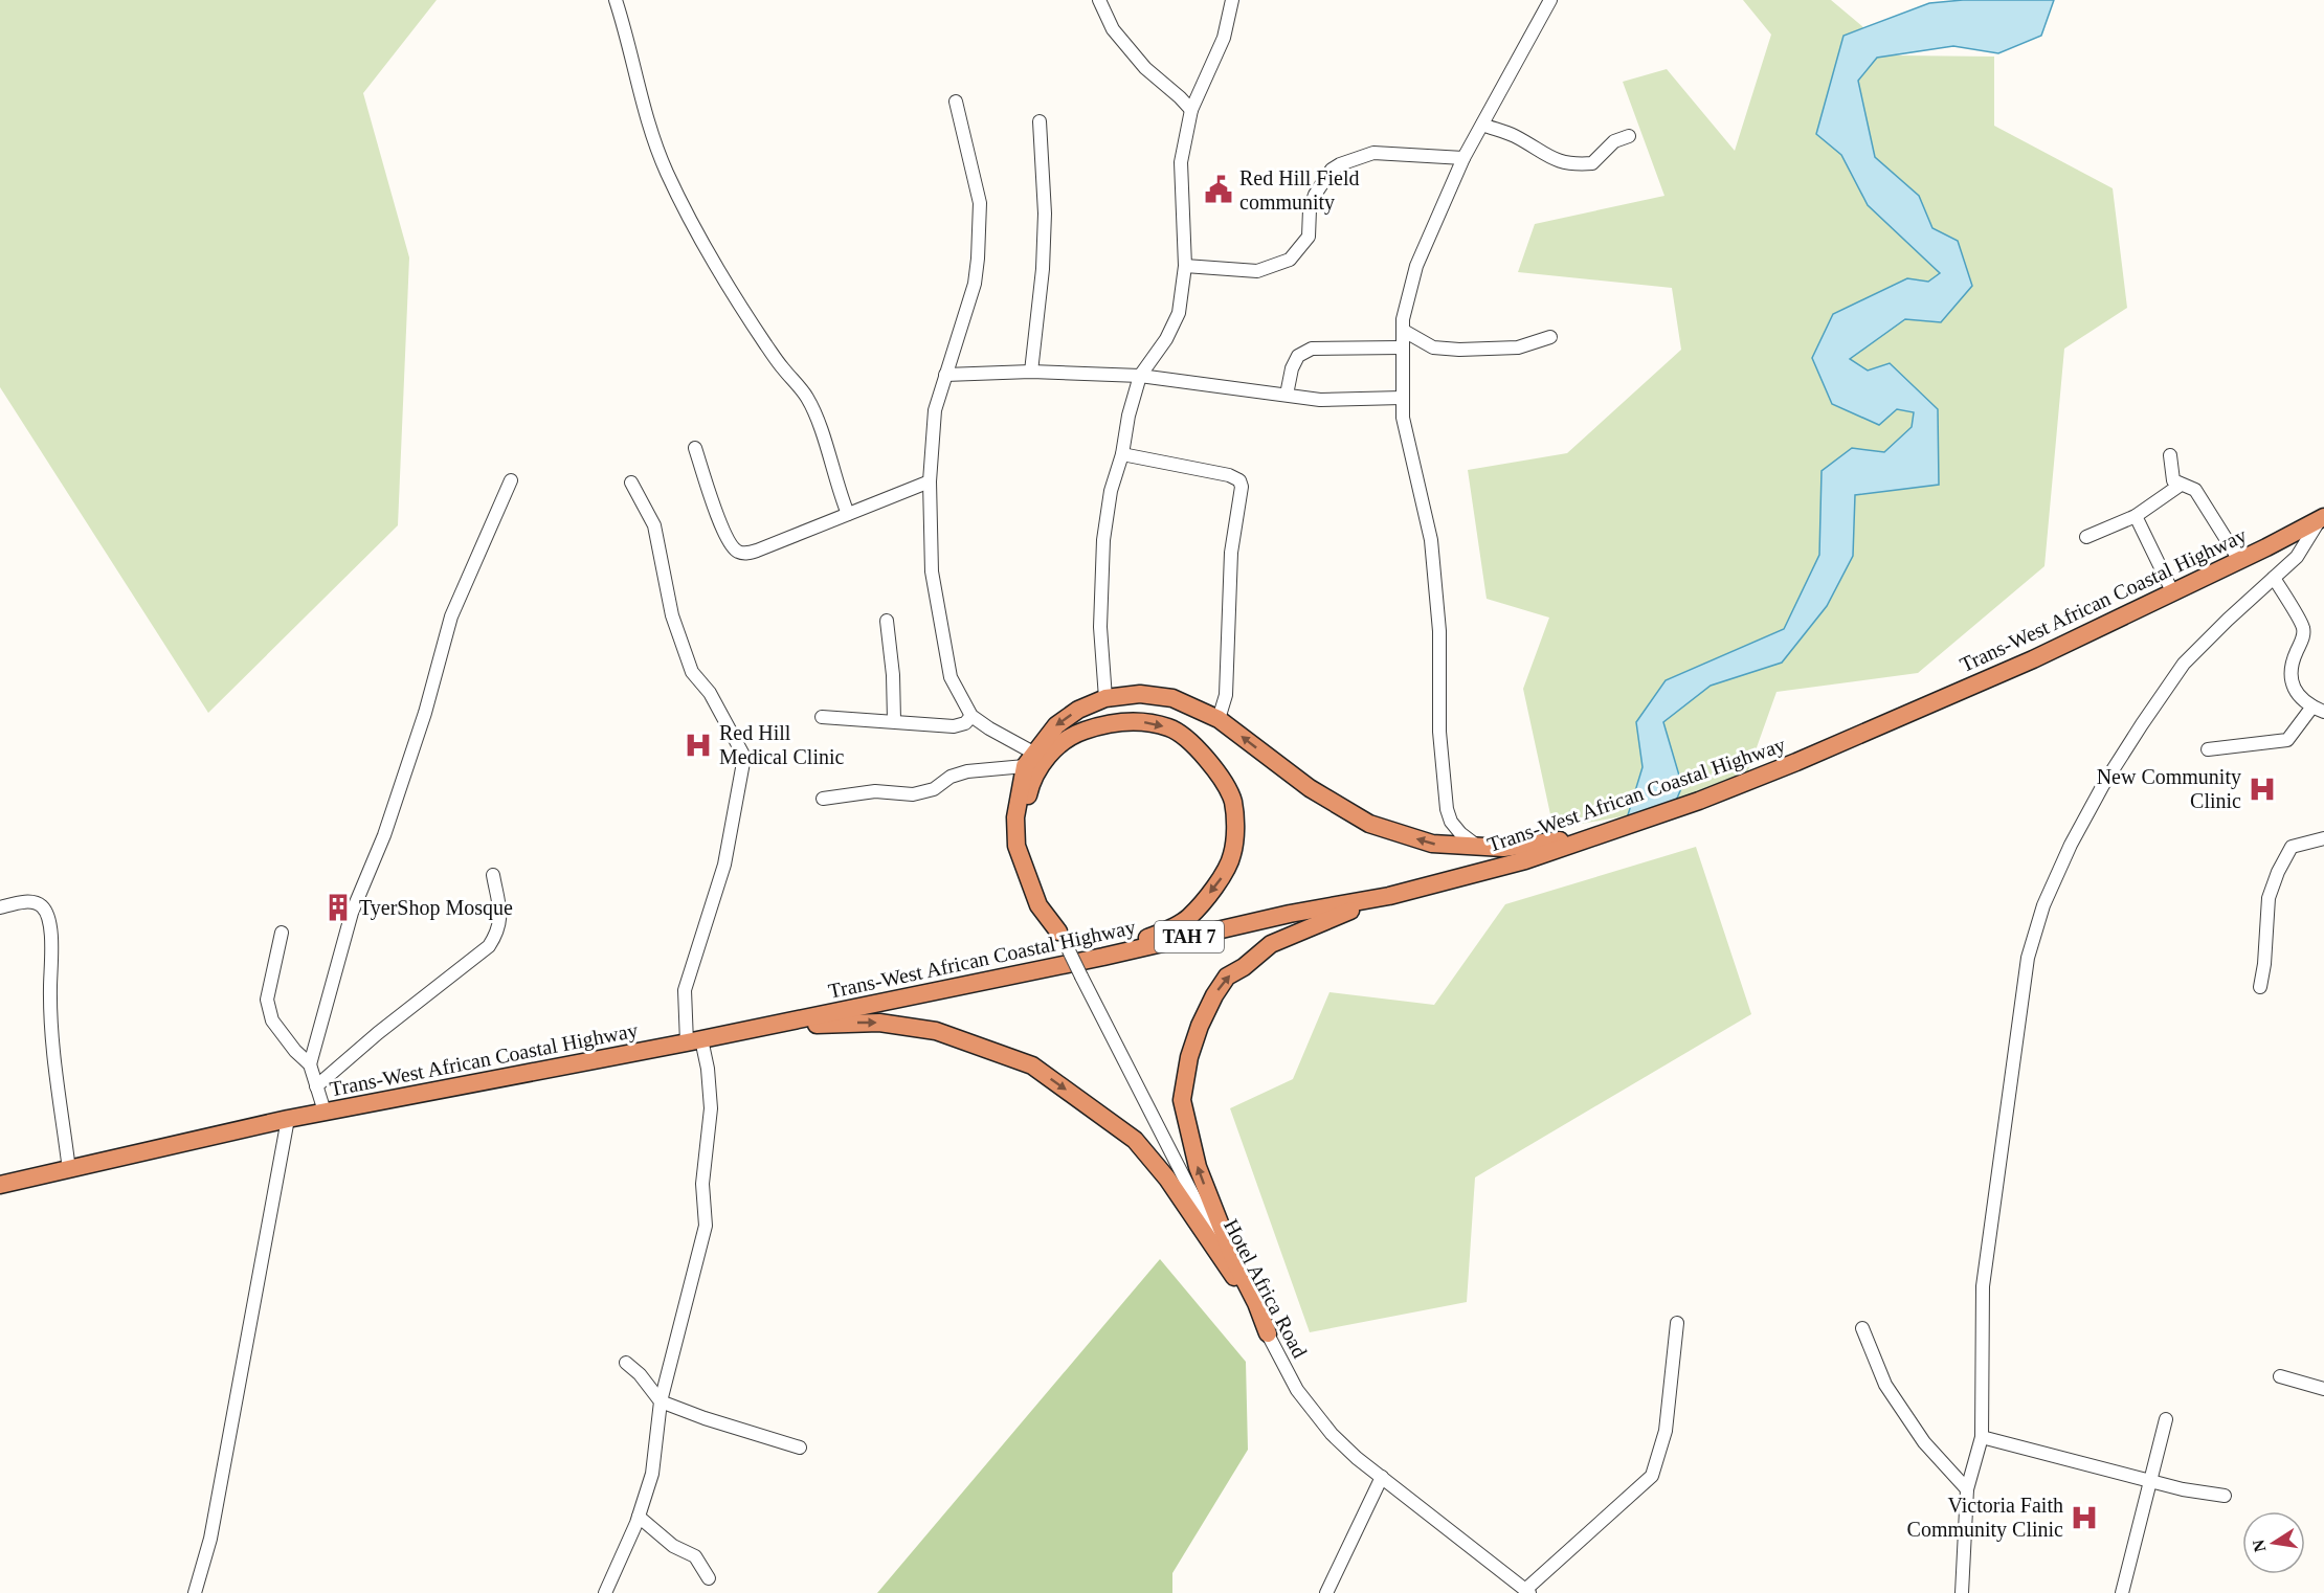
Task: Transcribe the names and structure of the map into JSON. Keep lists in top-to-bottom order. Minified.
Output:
{"streets":{"highway":["Trans-West African Coastal Highway","TAH 7"],"street":["Hotel Africa Road"]},"places":{"public building":["Red Hill Field community"],"hospital":["Red Hill Medical Clinic","New Community Clinic","Victoria Faith Community Clinic"],"building":["TyerShop Mosque"]},"north":"left"}
